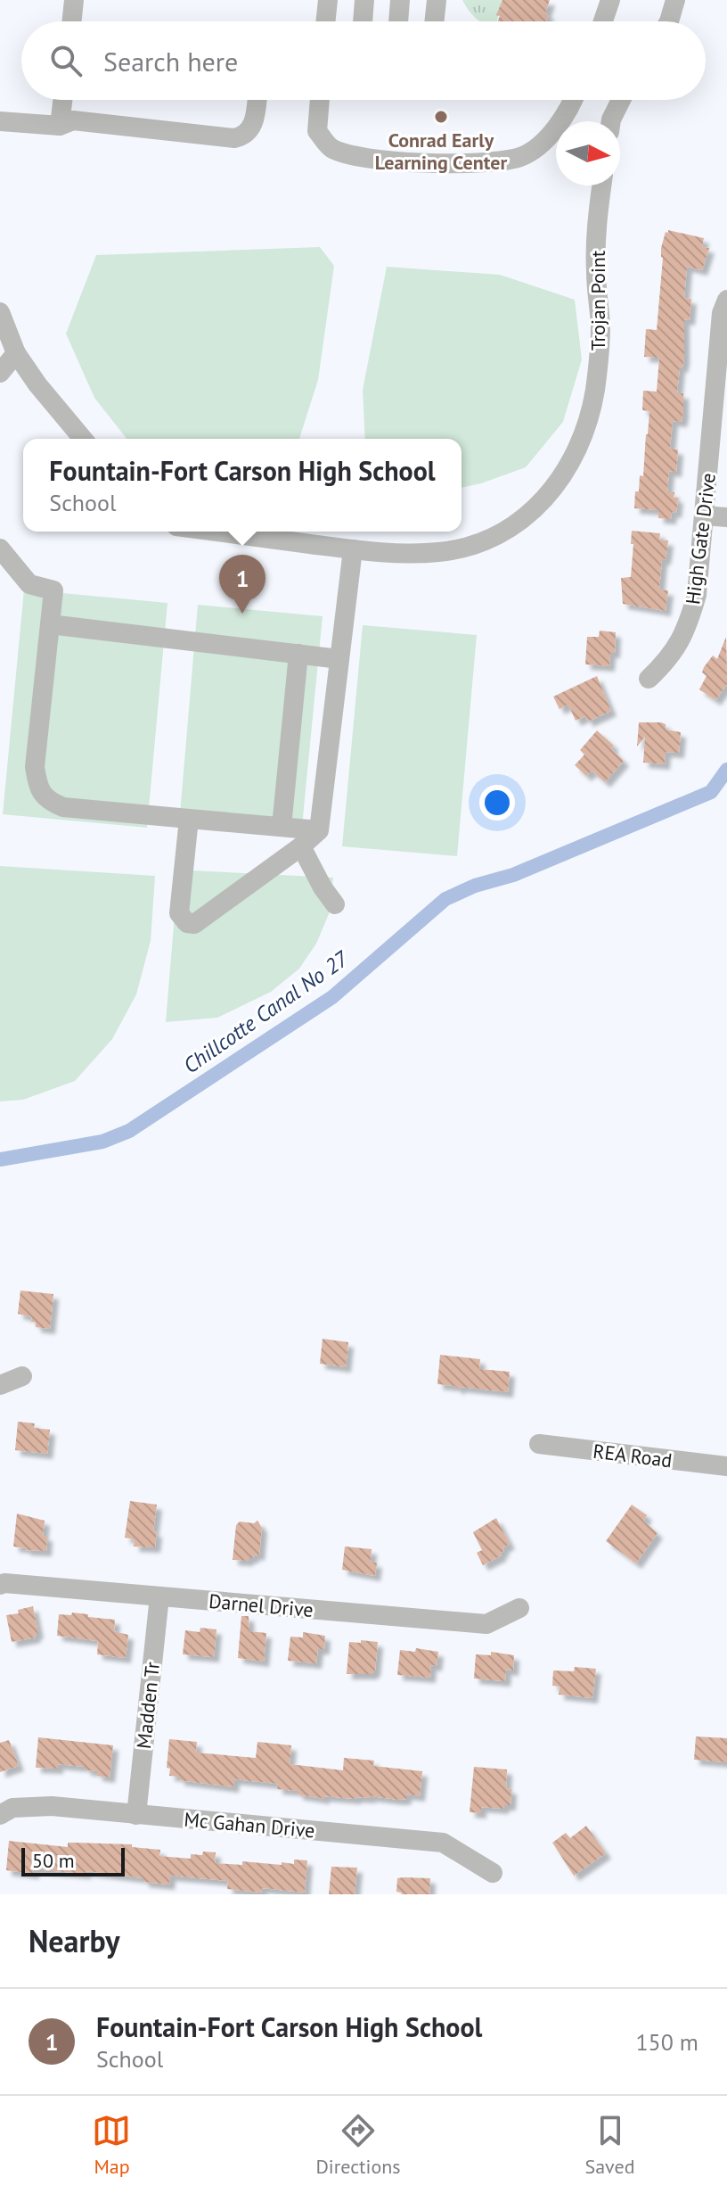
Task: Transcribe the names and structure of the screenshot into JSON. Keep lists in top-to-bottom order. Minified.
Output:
{"streets":{"street":["Trojan Point","High Gate Drive","REA Road","Darnel Drive","Madden Tr","Mc Gahan Drive"]},"crossings":[["Darnel Drive","Madden Tr"],["Madden Tr","Mc Gahan Drive"]],"water":["Chillcotte Canal No 27"],"places":["Conrad Early Learning Center"],"scale_bar":"50 m","north":"right","page":{"search":"Search here","popup":["Fountain-Fort Carson High School","School"],"pins":"1","scale":"50 m","heading":"Nearby","list":[{"mark":"1","name":"Fountain-Fort Carson High School","note":"School","value":"150 m"}],"nav":["Map","Directions","Saved"]}}
